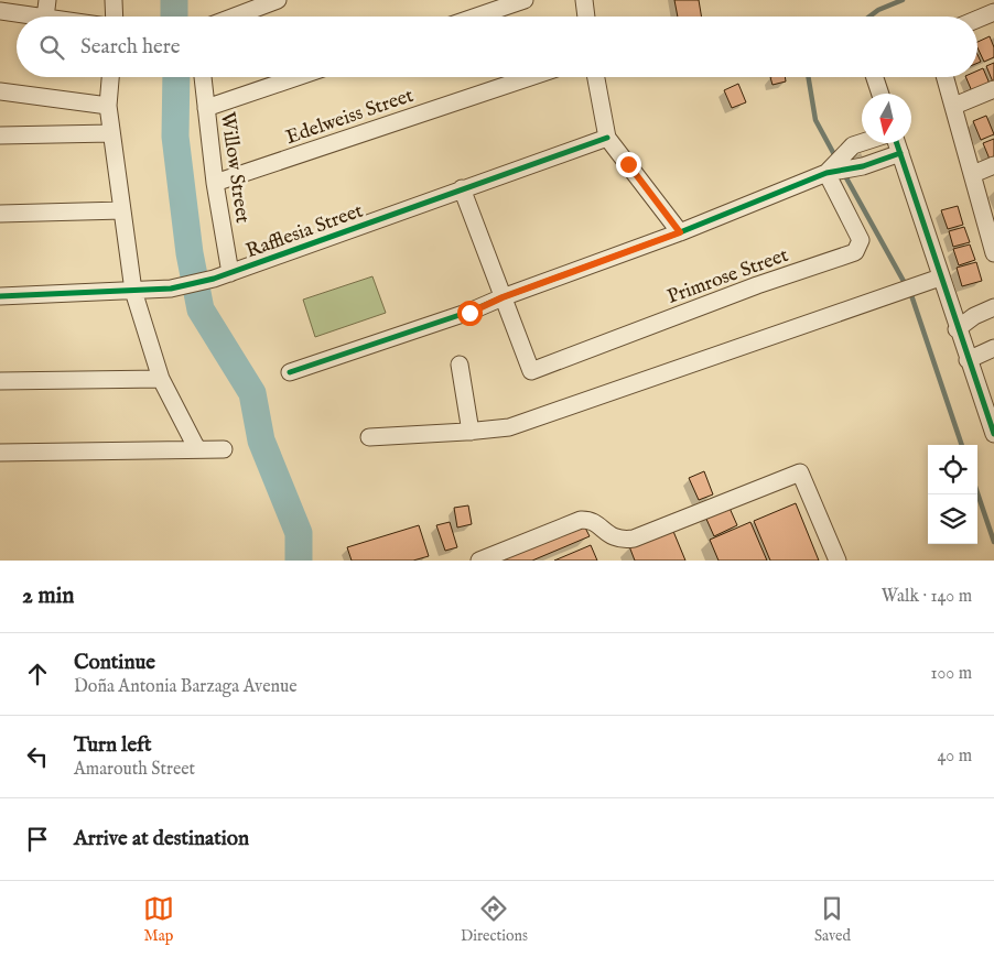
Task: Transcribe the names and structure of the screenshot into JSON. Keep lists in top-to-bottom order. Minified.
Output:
{"streets":{"street":["Edelweiss Street","Willow Street","Rafflesia Street","Primrose Street"]},"crossings":[["Edelweiss Street","Willow Street"],["Willow Street","Rafflesia Street"]],"north":"bottom","page":{"search":"Search here","heading":["2 min","Walk · 140 m"],"list":[["Continue","Doña Antonia Barzaga Avenue","100 m"],["Turn left","Amarouth Street","40 m"],"Arrive at destination"],"nav":["Map","Directions","Saved"]}}
